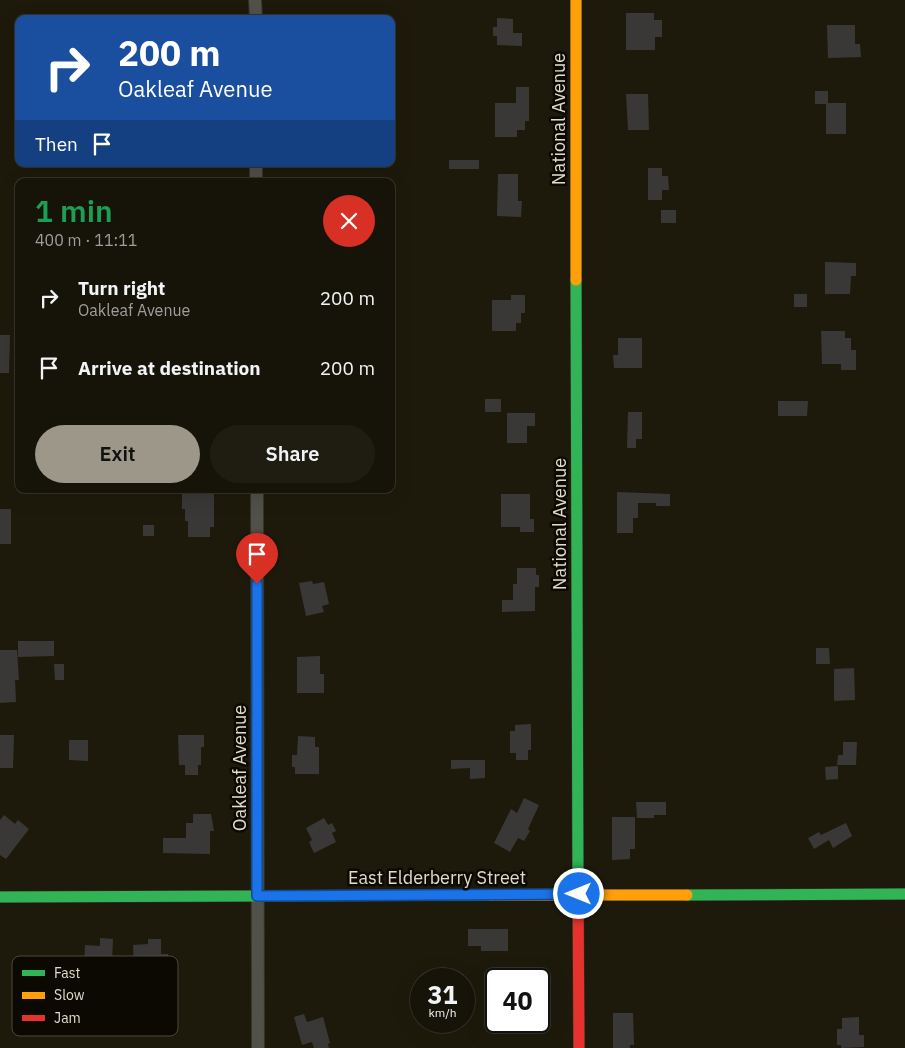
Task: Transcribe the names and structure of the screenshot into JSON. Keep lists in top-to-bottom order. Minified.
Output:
{"streets":{"street":["National Avenue","Oakleaf Avenue","East Elderberry Street"]},"crossings":[["National Avenue","East Elderberry Street"],["Oakleaf Avenue","East Elderberry Street"]],"legend":["Fast","Slow","Jam"],"page":{"turn":["200 m","Oakleaf Avenue"],"then":"Then","heading":["1 min","400 m · 11:11"],"list":[{"name":"Turn right","note":"Oakleaf Avenue","value":"200 m"},{"name":"Arrive at destination","value":"200 m"}],"buttons":["Exit","Share"],"speed":"31 km/h","limit":"40"}}
